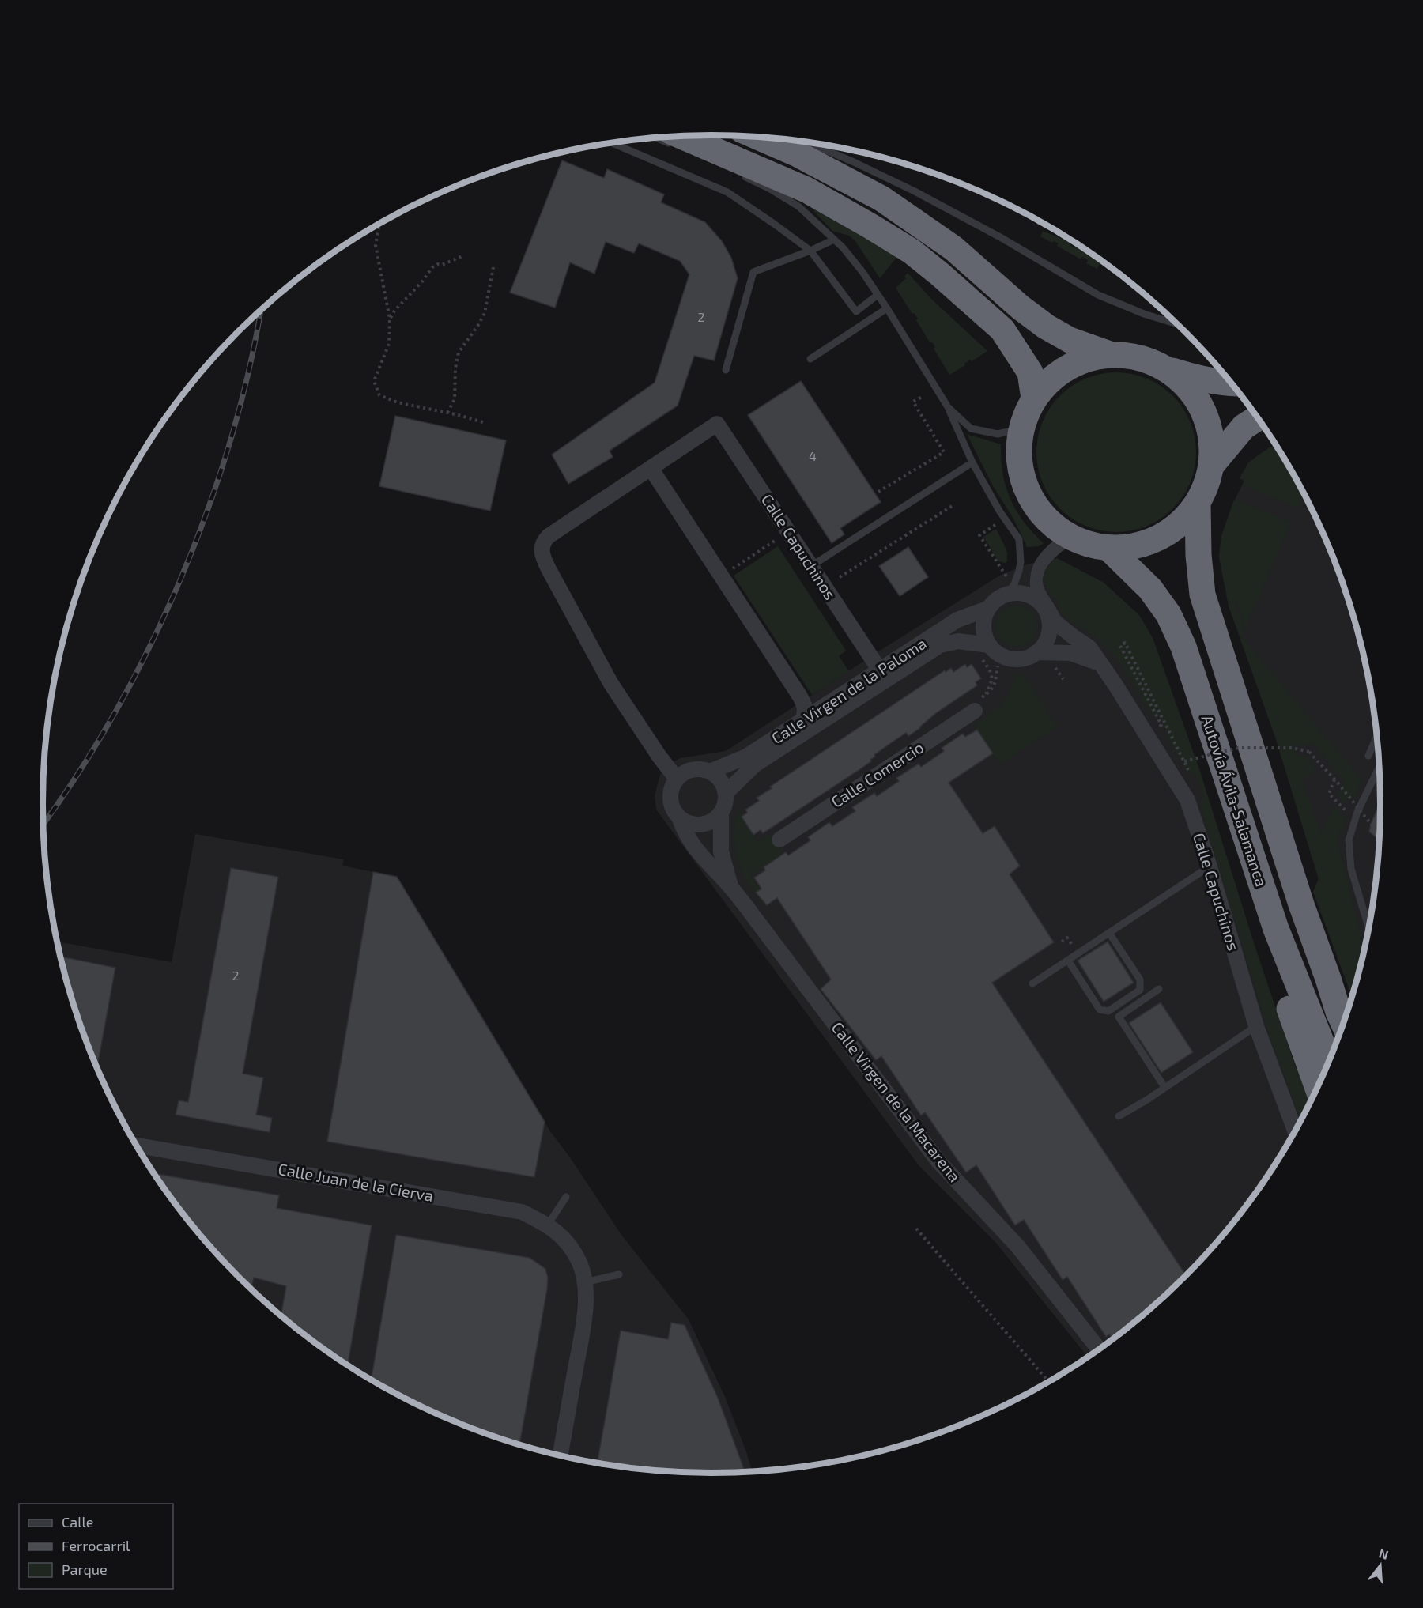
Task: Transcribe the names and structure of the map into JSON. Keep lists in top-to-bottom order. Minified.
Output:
{"streets":{"highway":["Autovía Ávila-Salamanca"],"street":["Calle Capuchinos","Calle Virgen de la Paloma","Calle Comercio","Calle Virgen de la Macarena","Calle Juan de la Cierva"]},"crossings":[["Calle Capuchinos","Calle Virgen de la Paloma"],["Calle Virgen de la Paloma","Calle Virgen de la Macarena"]],"house_numbers":["2","4","2"],"legend":["Calle","Ferrocarril","Parque"],"north":"top"}
